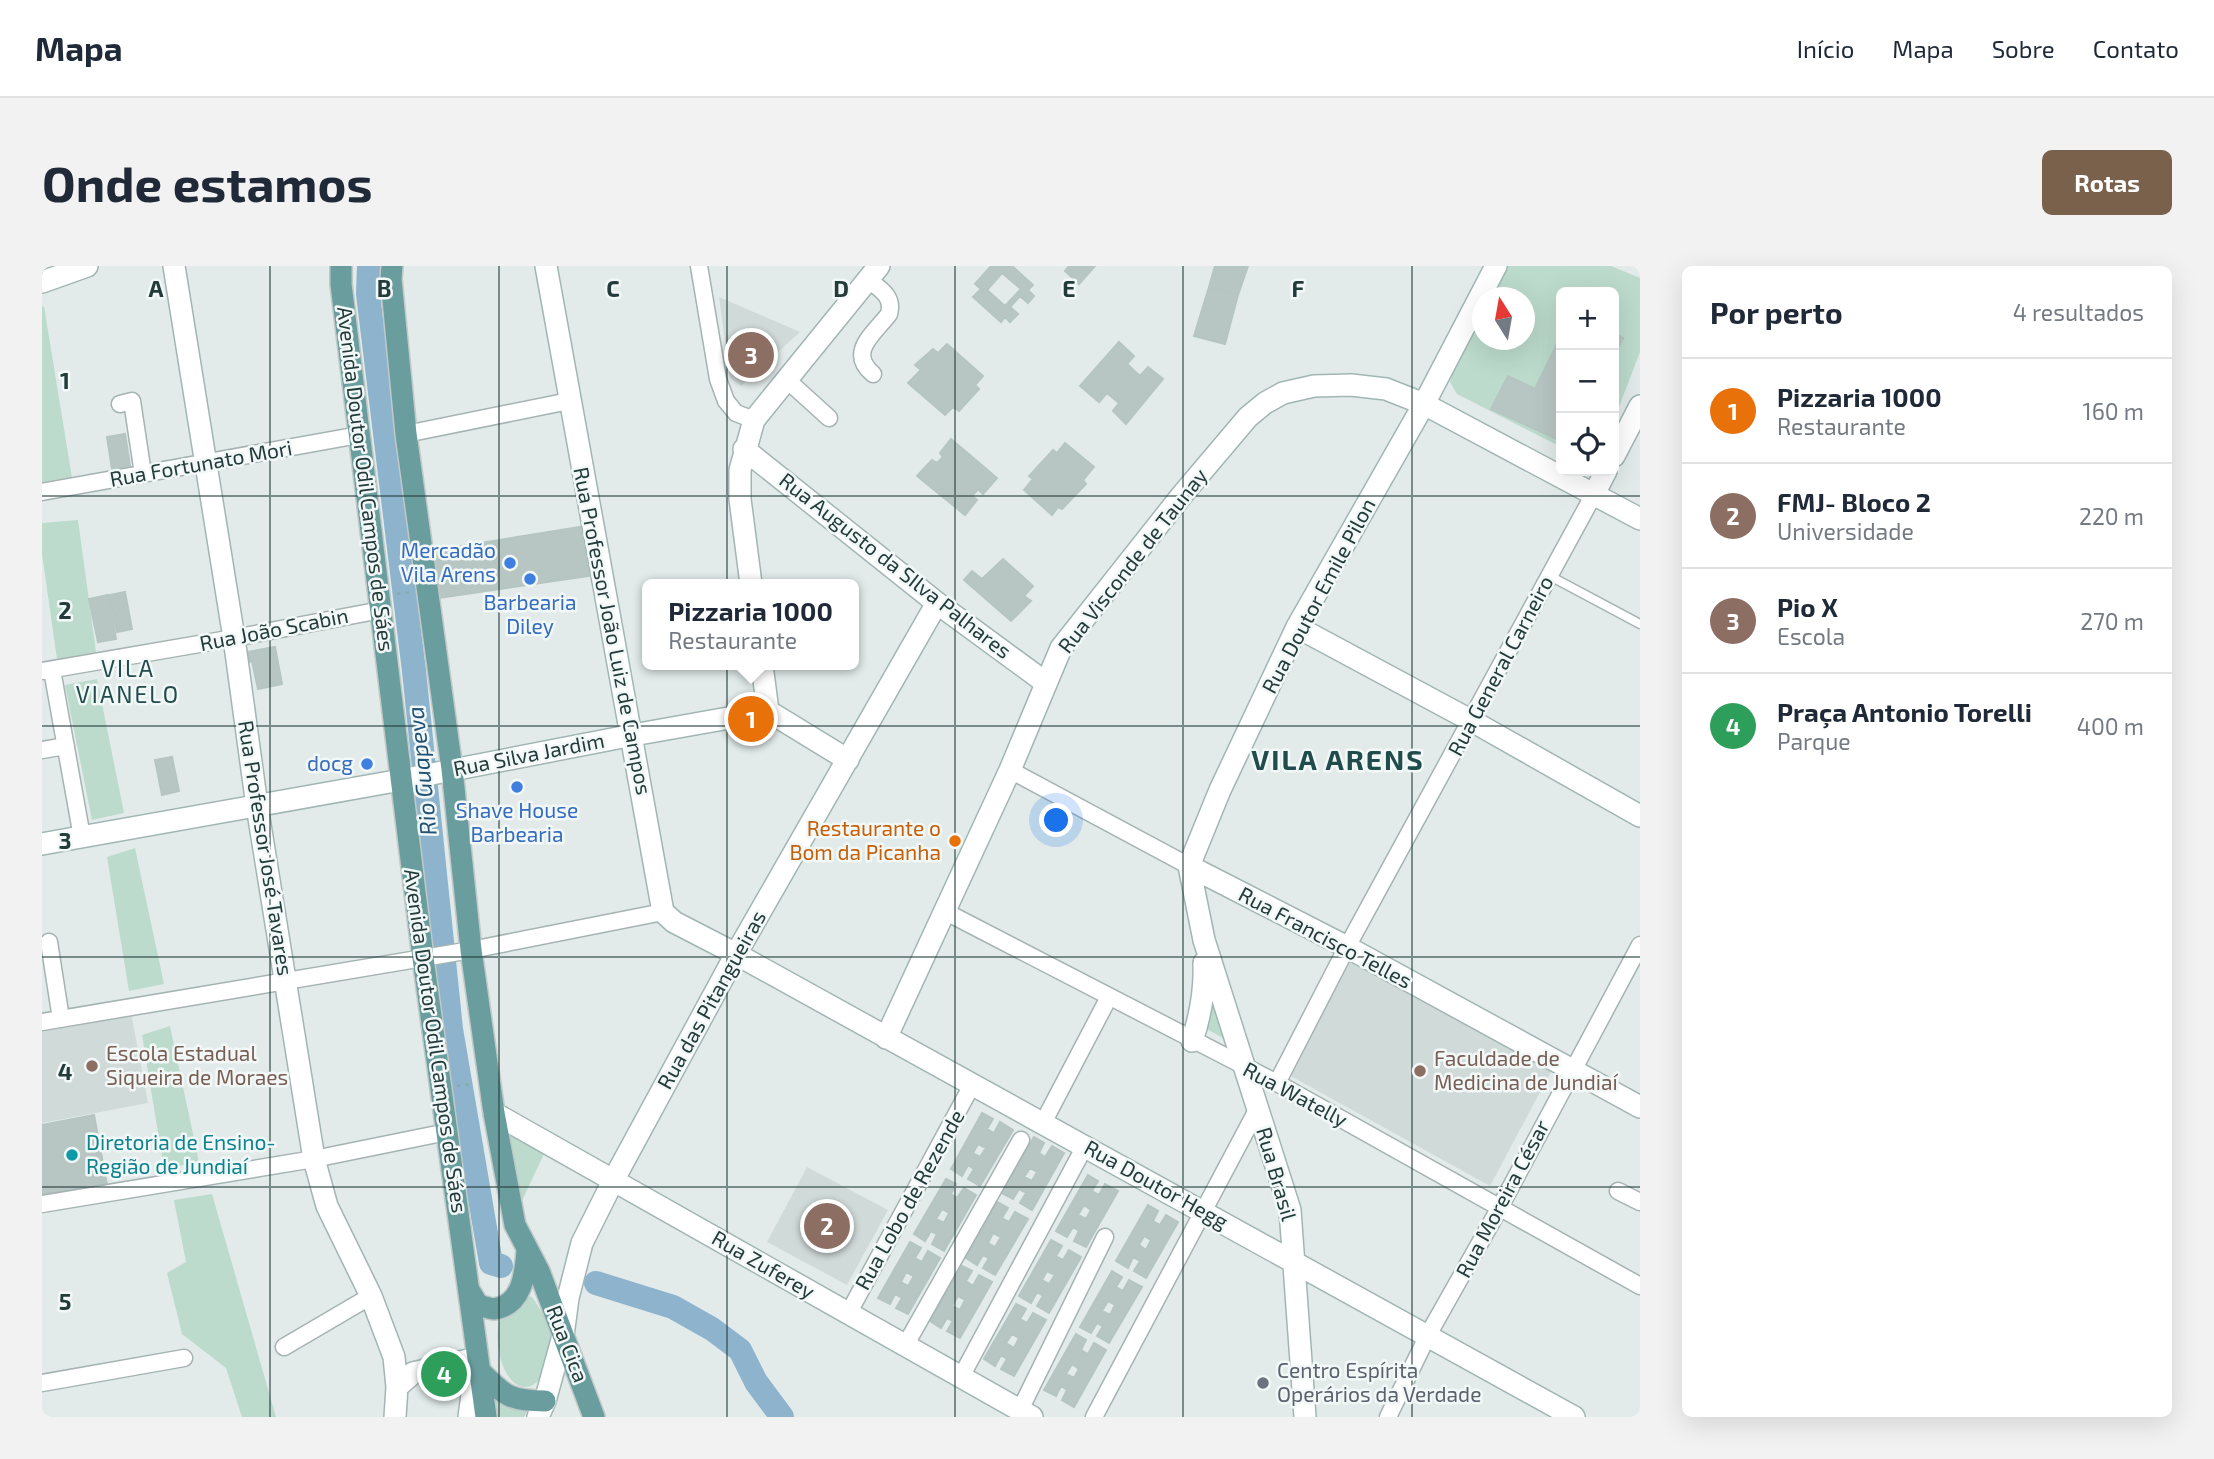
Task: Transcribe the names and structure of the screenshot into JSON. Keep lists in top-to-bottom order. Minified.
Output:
{"streets":{"main road":["Avenida Doutor Odil Campos de Sáes","Rua Cica"],"street":["Rua Fortunato Mori","Rua Visconde de Taunay","Rua Augusto da SIlva Palhares","Rua Doutor Emile Pilon","Rua João Scabin","Rua Professor João Luiz de Campos","Rua General Carneiro","Rua Silva Jardim","Rua Professor José Tavares","Rua Francisco Telles","Rua das Pitangueiras","Rua Watelly","Rua Brasil","Rua Doutor Hegg","Rua Moreira César","Rua Lobo de Rezende","Rua Zuferey"]},"crossings":[["Rua Fortunato Mori","Avenida Doutor Odil Campos de Sáes"],["Rua Fortunato Mori","Rua Professor José Tavares"],["Avenida Doutor Odil Campos de Sáes","Rua João Scabin"],["Avenida Doutor Odil Campos de Sáes","Rua Silva Jardim"],["Rua Visconde de Taunay","Rua Augusto da SIlva Palhares"],["Rua Visconde de Taunay","Rua Doutor Emile Pilon"],["Rua Visconde de Taunay","Rua General Carneiro"],["Rua Visconde de Taunay","Rua Francisco Telles"],["Rua Visconde de Taunay","Rua Watelly"],["Rua Visconde de Taunay","Rua Doutor Hegg"],["Rua Augusto da SIlva Palhares","Rua das Pitangueiras"],["Rua Doutor Emile Pilon","Rua Francisco Telles"],["Rua João Scabin","Rua Professor José Tavares"],["Rua Professor João Luiz de Campos","Rua Silva Jardim"],["Rua General Carneiro","Rua Francisco Telles"],["Rua General Carneiro","Rua Watelly"],["Rua Silva Jardim","Rua Professor José Tavares"],["Rua Francisco Telles","Rua Moreira César"],["Rua das Pitangueiras","Rua Doutor Hegg"],["Rua das Pitangueiras","Rua Zuferey"],["Rua das Pitangueiras","Rua Cica"],["Rua Watelly","Rua Brasil"],["Rua Watelly","Rua Moreira César"],["Rua Brasil","Rua Doutor Hegg"],["Rua Doutor Hegg","Rua Moreira César"],["Rua Doutor Hegg","Rua Lobo de Rezende"],["Rua Lobo de Rezende","Rua Zuferey"]],"districts":["VILA VIANELO","VILA ARENS"],"water":["Rio Guapeva"],"places":["Mercadão Vila Arens","Barbearia Diley","docg","Shave House Barbearia","Restaurante o Bom da Picanha","Escola Estadual Siqueira de Moraes","Faculdade de Medicina de Jundiaí","Diretoria de Ensino- Região de Jundiaí","Centro Espírita Operários da Verdade"],"north":"top","page":{"header":"Mapa","nav":["Início","Mapa","Sobre","Contato"],"buttons":"Rotas","title":"Onde estamos","heading":["Por perto","4 resultados"],"map_buttons":["+","−"],"pins":["3","1","2","4"],"list":[{"mark":"1","name":"Pizzaria 1000","note":"Restaurante","value":"160 m"},{"mark":"2","name":"FMJ- Bloco 2","note":"Universidade","value":"220 m"},{"mark":"3","name":"Pio X","note":"Escola","value":"270 m"},{"mark":"4","name":"Praça Antonio Torelli","note":"Parque","value":"400 m"}],"popup":["Pizzaria 1000","Restaurante"]},"grid":{"columns":["A","B","C","D","E","F"],"rows":["1","2","3","4","5"]}}
